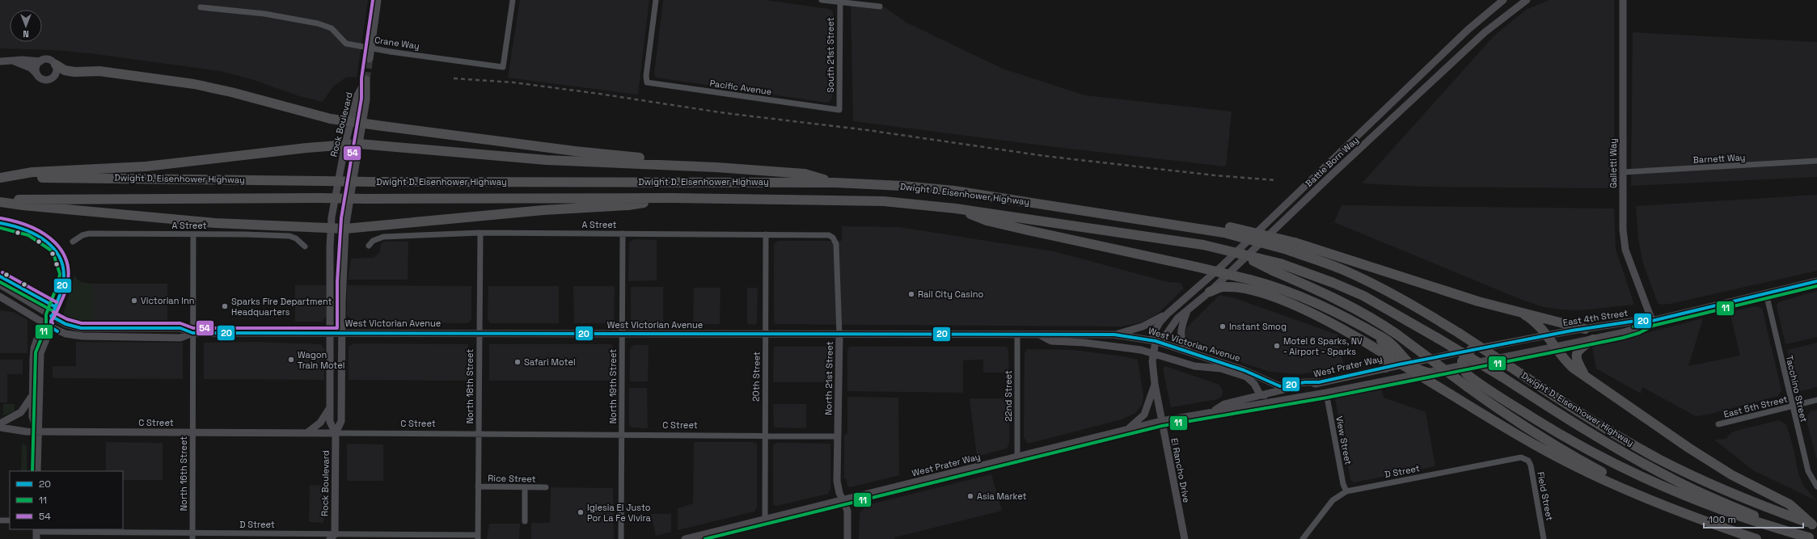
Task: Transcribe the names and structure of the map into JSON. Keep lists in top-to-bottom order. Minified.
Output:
{"streets":{"highway":["Dwight D. Eisenhower Highway"],"main road":["Rock Boulevard","Battle Born Way","Galletti Way","East 4th Street","West Victorian Avenue","West Prater Way","North 21st Street","C Street","El Rancho Drive"],"street":["Crane Way","South 21st Street","Pacific Avenue","Barnett Way","A Street","20th Street","North 18th Street","North 19th Street","Tacchino Street","22nd Street","East 5th Street","View Street","D Street","North 16th Street","Rice Street","Field Street"]},"crossings":[["South 21st Street","Pacific Avenue"],["Rock Boulevard","West Victorian Avenue"],["Rock Boulevard","C Street"],["Rock Boulevard","D Street"],["Barnett Way","Galletti Way"],["Battle Born Way","West Victorian Avenue"],["Battle Born Way","El Rancho Drive"],["Galletti Way","East 4th Street"],["Galletti Way","West Prater Way"],["A Street","20th Street"],["A Street","North 21st Street"],["A Street","North 18th Street"],["A Street","North 19th Street"],["A Street","North 16th Street"],["East 4th Street","West Prater Way"],["East 4th Street","Tacchino Street"],["West Victorian Avenue","West Prater Way"],["West Victorian Avenue","20th Street"],["West Victorian Avenue","North 21st Street"],["West Victorian Avenue","North 18th Street"],["West Victorian Avenue","North 19th Street"],["West Victorian Avenue","22nd Street"],["West Victorian Avenue","El Rancho Drive"],["West Victorian Avenue","North 16th Street"],["West Prater Way","20th Street"],["West Prater Way","North 21st Street"],["West Prater Way","22nd Street"],["West Prater Way","View Street"],["West Prater Way","El Rancho Drive"],["20th Street","C Street"],["North 21st Street","C Street"],["North 18th Street","C Street"],["North 18th Street","D Street"],["North 18th Street","Rice Street"],["North 19th Street","C Street"],["Tacchino Street","East 5th Street"],["C Street","North 16th Street"],["View Street","D Street"],["D Street","North 16th Street"],["D Street","Field Street"]],"places":["Rail City Casino","Victorian Inn","Sparks Fire Department Headquarters","Instant Smog","Motel 6 Sparks, NV - Airport - Sparks","Wagon Train Motel","Safari Motel","Asia Market","Iglesia El Justo Por La Fe Vivira"],"lines":["transit line 54","transit line 20","transit line 11"],"legend":["20","11","54"],"scale_bar":"100 m","north":"bottom"}
